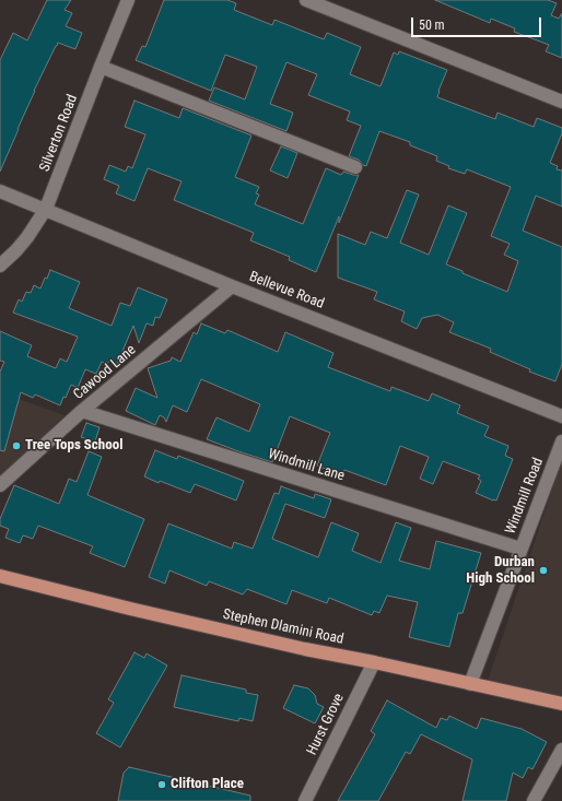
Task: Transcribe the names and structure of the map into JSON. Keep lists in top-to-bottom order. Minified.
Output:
{"streets":{"main road":["Stephen Dlamini Road"],"street":["Silverton Road","Bellevue Road","Cawood Lane","Windmill Lane","Windmill Road","Hurst Grove"]},"crossings":[["Silverton Road","Bellevue Road"],["Bellevue Road","Cawood Lane"],["Cawood Lane","Windmill Lane"],["Windmill Lane","Windmill Road"],["Windmill Road","Stephen Dlamini Road"],["Stephen Dlamini Road","Hurst Grove"]],"places":["Tree Tops School","Durban High School","Clifton Place"],"scale_bar":"50 m"}
